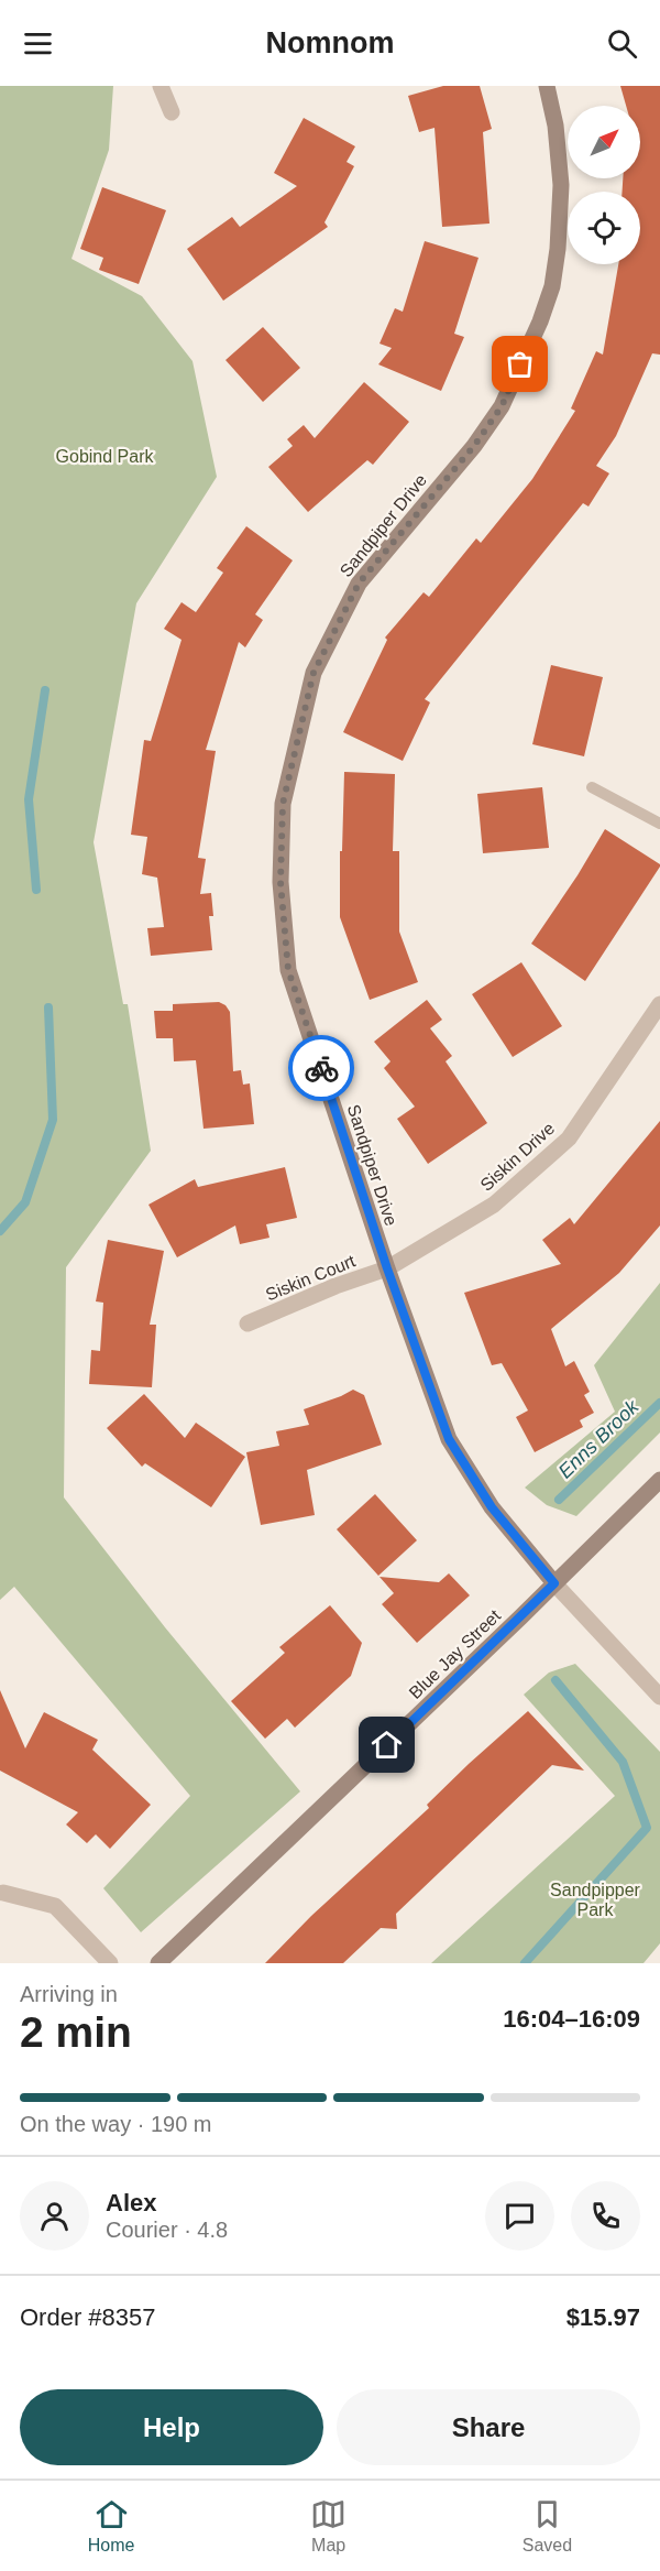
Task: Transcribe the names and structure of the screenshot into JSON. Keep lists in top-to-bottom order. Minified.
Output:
{"streets":{"street":["Sandpiper Drive","Siskin Drive","Siskin Court","Blue Jay Street"]},"crossings":[["Sandpiper Drive","Siskin Drive"],["Sandpiper Drive","Siskin Court"],["Sandpiper Drive","Blue Jay Street"],["Siskin Drive","Siskin Court"]],"water":["Enns Brook"],"parks":["Gobind Park","Sandpipper Park"],"north":"top right","page":{"header":"Nomnom","heading":["2 min","Arriving in","16:04–16:09"],"panel":["Alex","Courier · 4.8","Order #8357","$15.97"],"bar":"On the way · 190 m","buttons":["Help","Share"],"tabs":["Home","Map","Saved"]}}
